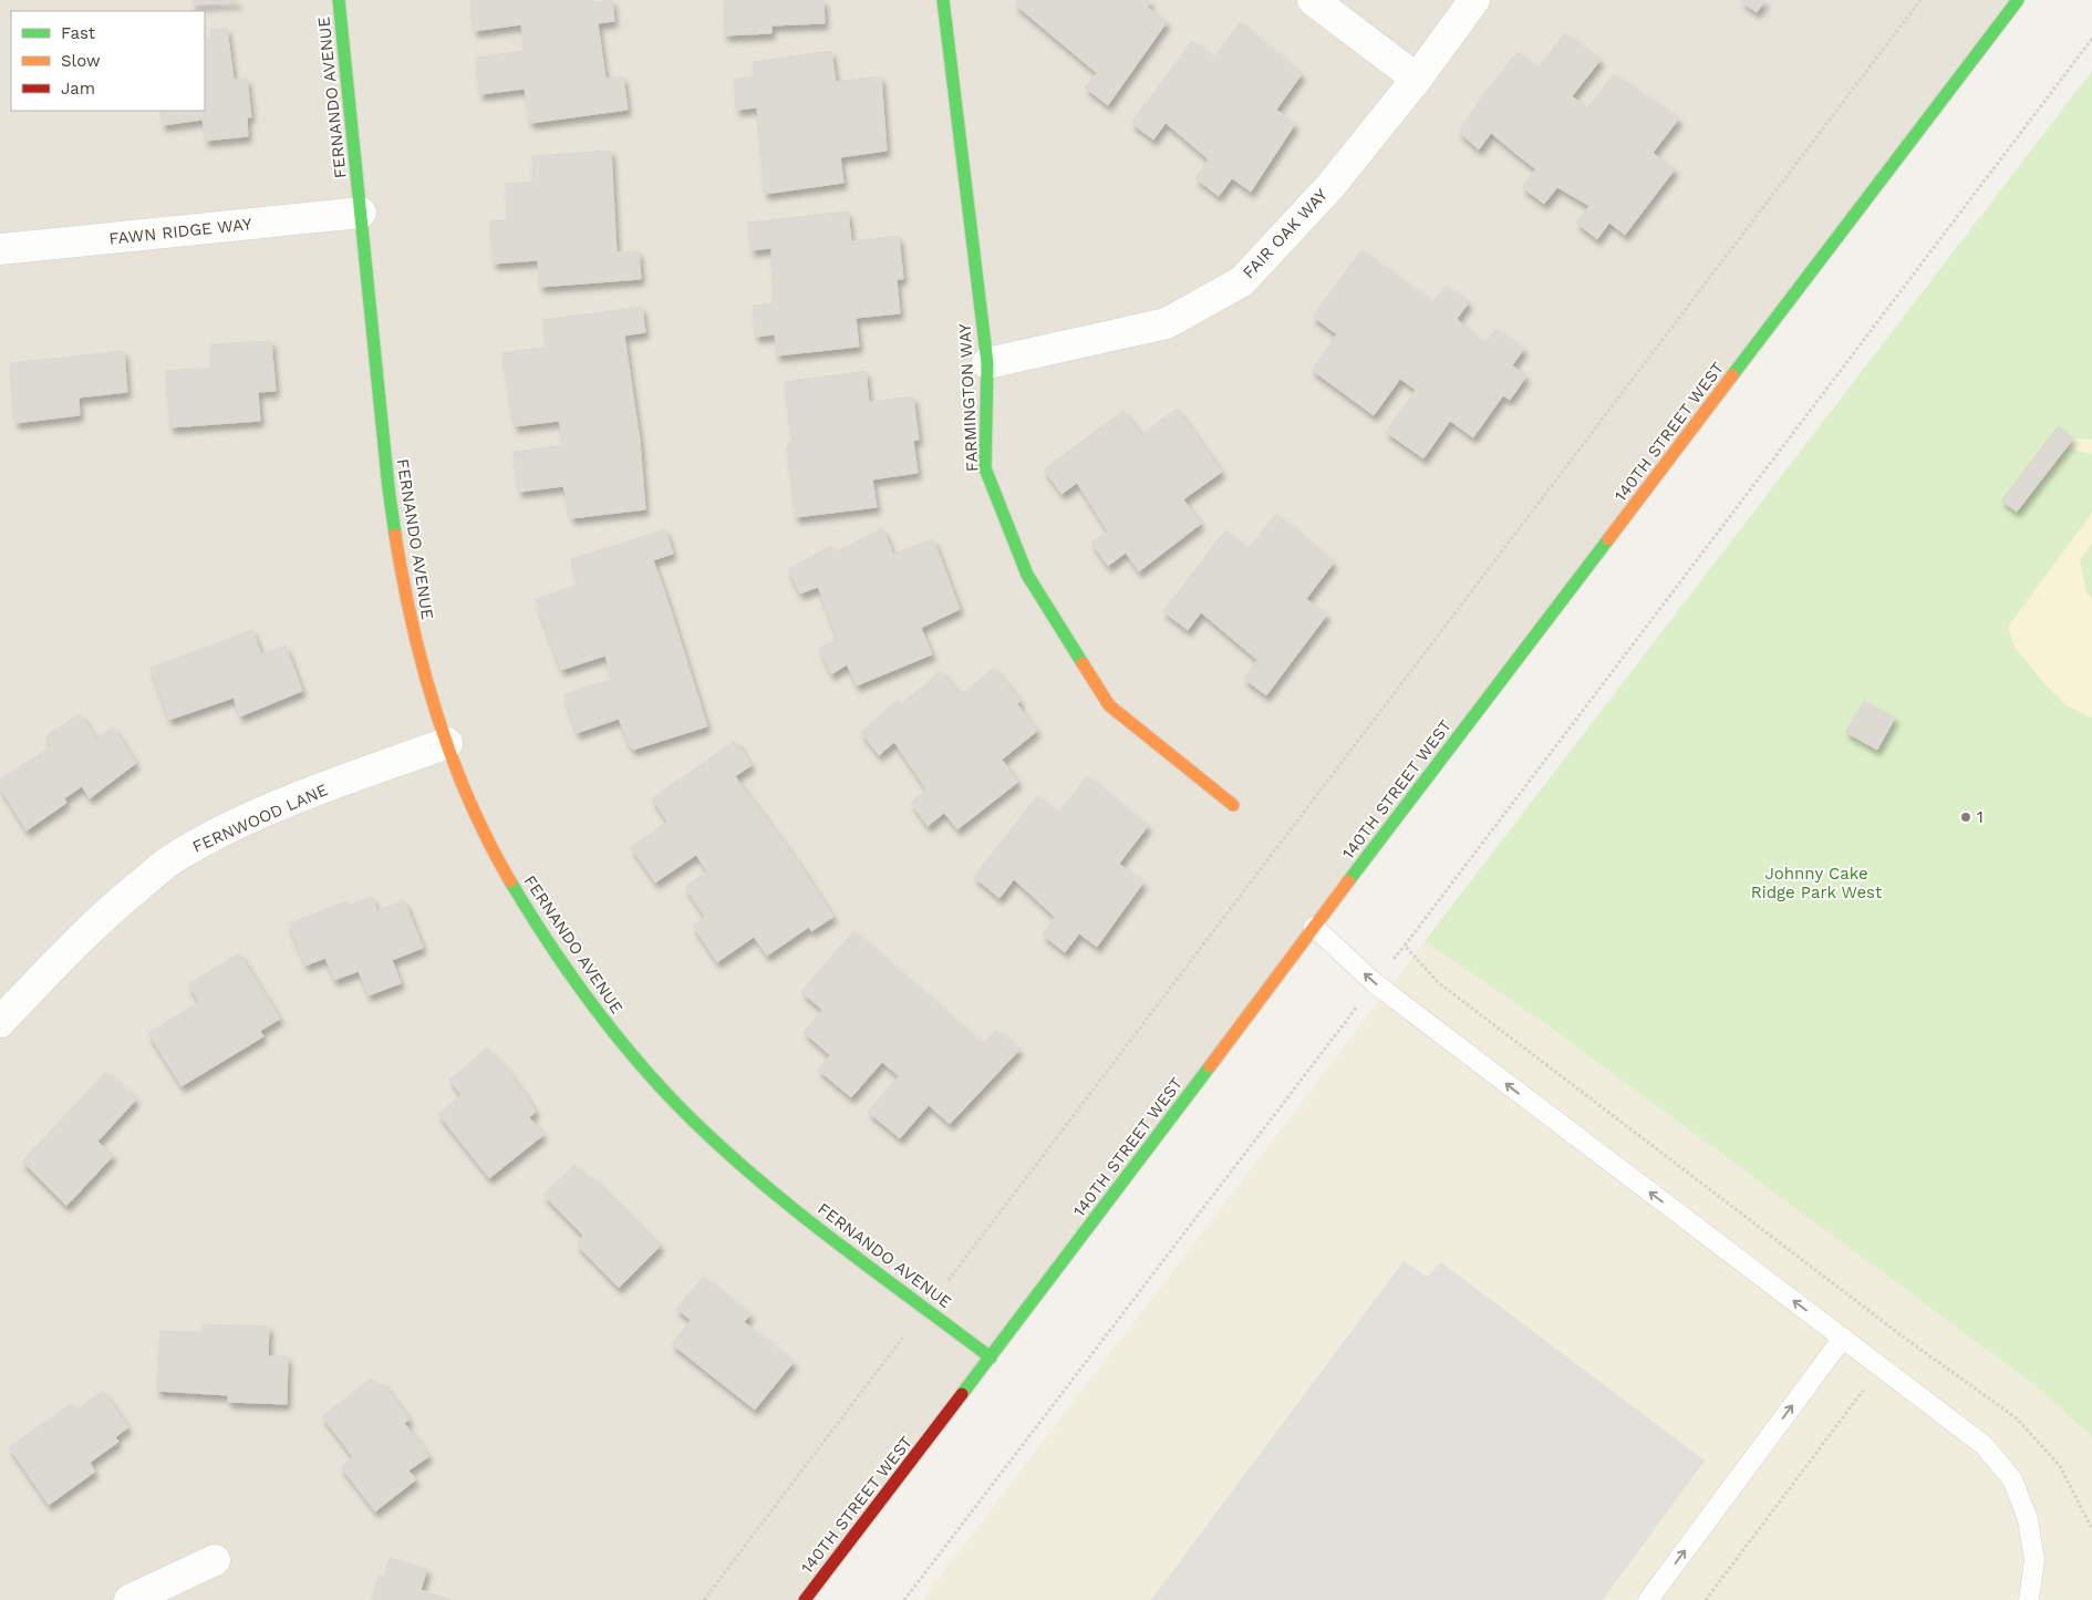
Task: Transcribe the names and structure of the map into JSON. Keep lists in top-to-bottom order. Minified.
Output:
{"streets":{"street":["FERNANDO AVENUE","FAWN RIDGE WAY","FAIR OAK WAY","FARMINGTON WAY","140TH STREET WEST","FERNWOOD LANE"]},"crossings":[["FERNANDO AVENUE","FAWN RIDGE WAY"],["FERNANDO AVENUE","140TH STREET WEST"],["FERNANDO AVENUE","FERNWOOD LANE"],["FAIR OAK WAY","FARMINGTON WAY"]],"parks":["Johnny Cake Ridge Park West"],"places":["1"],"legend":["Fast","Slow","Jam"]}
